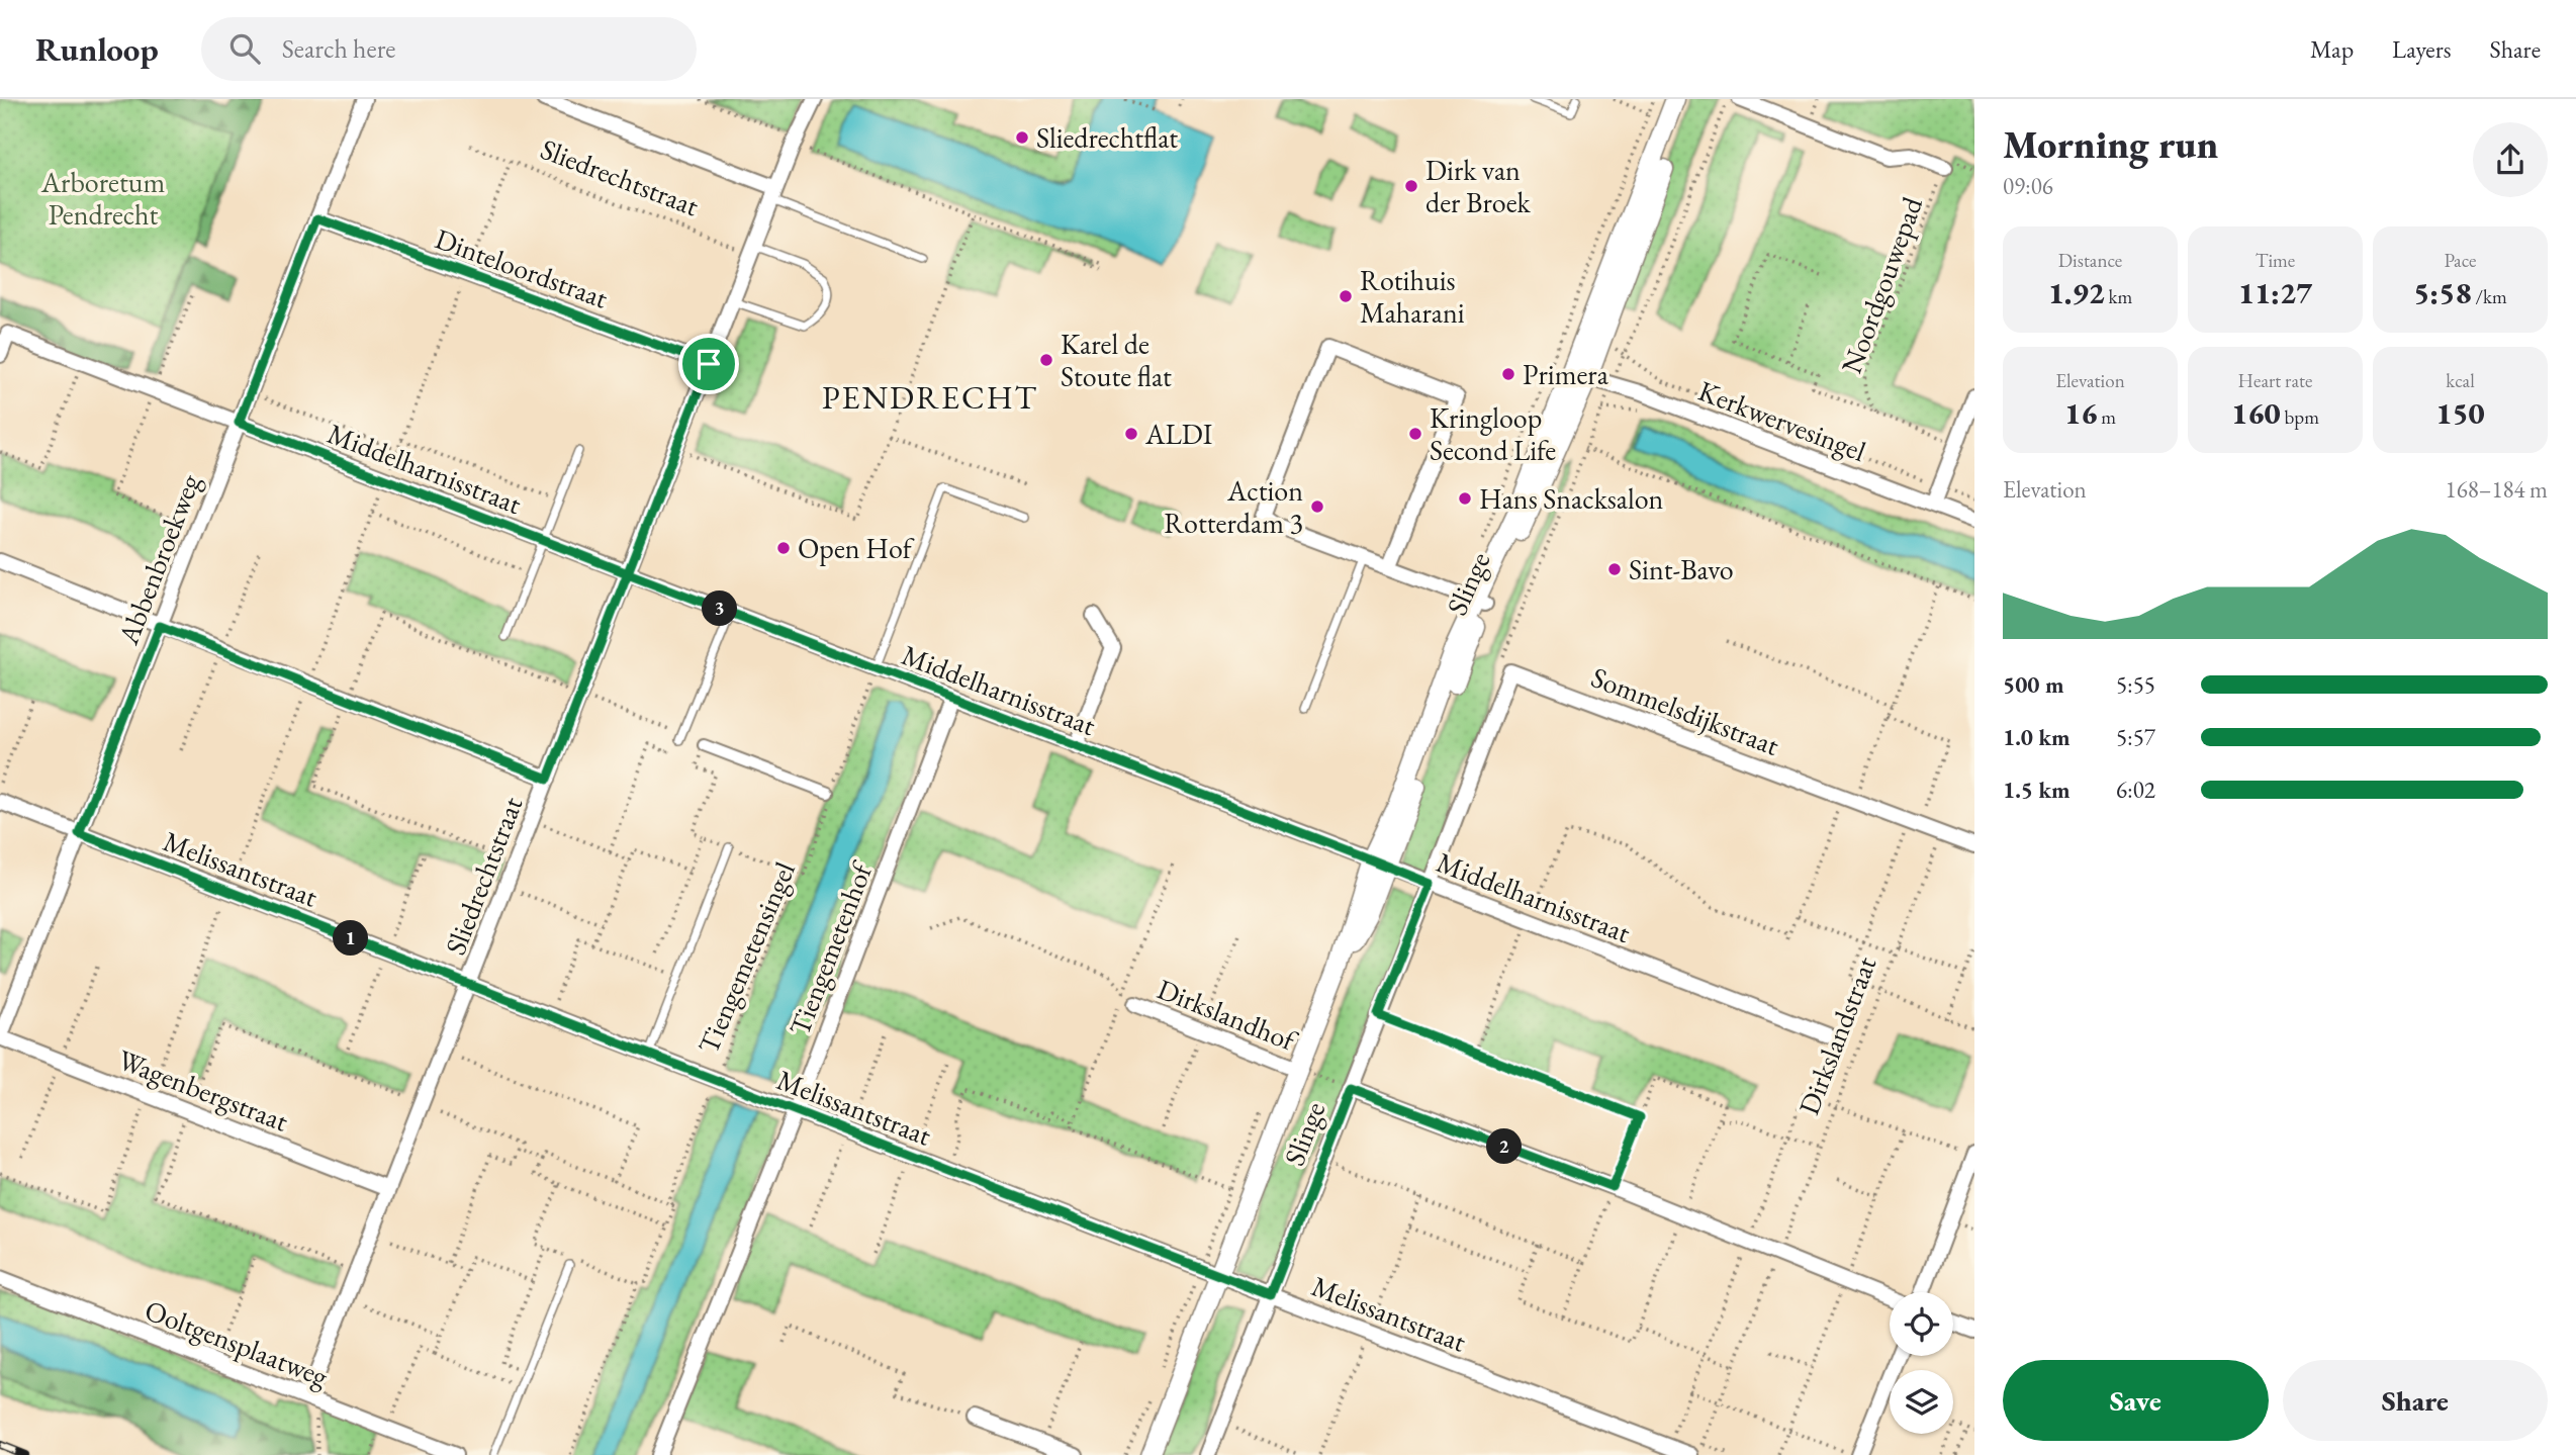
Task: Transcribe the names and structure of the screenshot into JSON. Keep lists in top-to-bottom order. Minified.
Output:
{"streets":{"street":["Sliedrechtstraat","Dinteloordstraat","Kerkwervesingel","Middelharnisstraat","Abbenbroekweg","Slinge","Sommelsdijkstraat","Melissantstraat","Tiengemetenhof","Dirkslandhof","Wagenbergstraat","Ooltgensplaatweg"],"path":["Noordgouwepad","Tiengemetensingel","Dirkslandstraat"]},"crossings":[["Sliedrechtstraat","Dinteloordstraat"],["Sliedrechtstraat","Middelharnisstraat"],["Sliedrechtstraat","Melissantstraat"],["Sliedrechtstraat","Wagenbergstraat"],["Sliedrechtstraat","Ooltgensplaatweg"],["Dinteloordstraat","Abbenbroekweg"],["Kerkwervesingel","Slinge"],["Middelharnisstraat","Abbenbroekweg"],["Middelharnisstraat","Slinge"],["Middelharnisstraat","Tiengemetenhof"],["Middelharnisstraat","Tiengemetensingel"],["Abbenbroekweg","Melissantstraat"],["Abbenbroekweg","Wagenbergstraat"],["Slinge","Sommelsdijkstraat"],["Slinge","Melissantstraat"],["Slinge","Dirkslandhof"],["Sommelsdijkstraat","Dirkslandstraat"],["Melissantstraat","Tiengemetenhof"],["Melissantstraat","Tiengemetensingel"],["Melissantstraat","Dirkslandstraat"]],"districts":["PENDRECHT"],"parks":["Arboretum Pendrecht"],"places":["Sliedrechtflat","Dirk van der Broek","Rotihuis Maharani","Karel de Stoute flat","Primera","ALDI","Kringloop Second Life","Hans Snacksalon","Action Rotterdam 3","Open Hof","Sint-Bavo"],"page":{"header":"Runloop","search":"Search here","nav":["Map","Layers","Share"],"heading":["Morning run","09:06"],"stats":[["Distance","1.92 km"],["Time","11:27"],["Pace","5:58 /km"],["Elevation","16 m"],["Heart rate","160 bpm"],["kcal","150"]],"chart":["Elevation","168–184 m"],"pins":["3","1","2"],"list":[{"name":"500 m","note":"5:55"},{"name":"1.0 km","note":"5:57"},{"name":"1.5 km","note":"6:02"}],"buttons":["Save","Share"]}}
